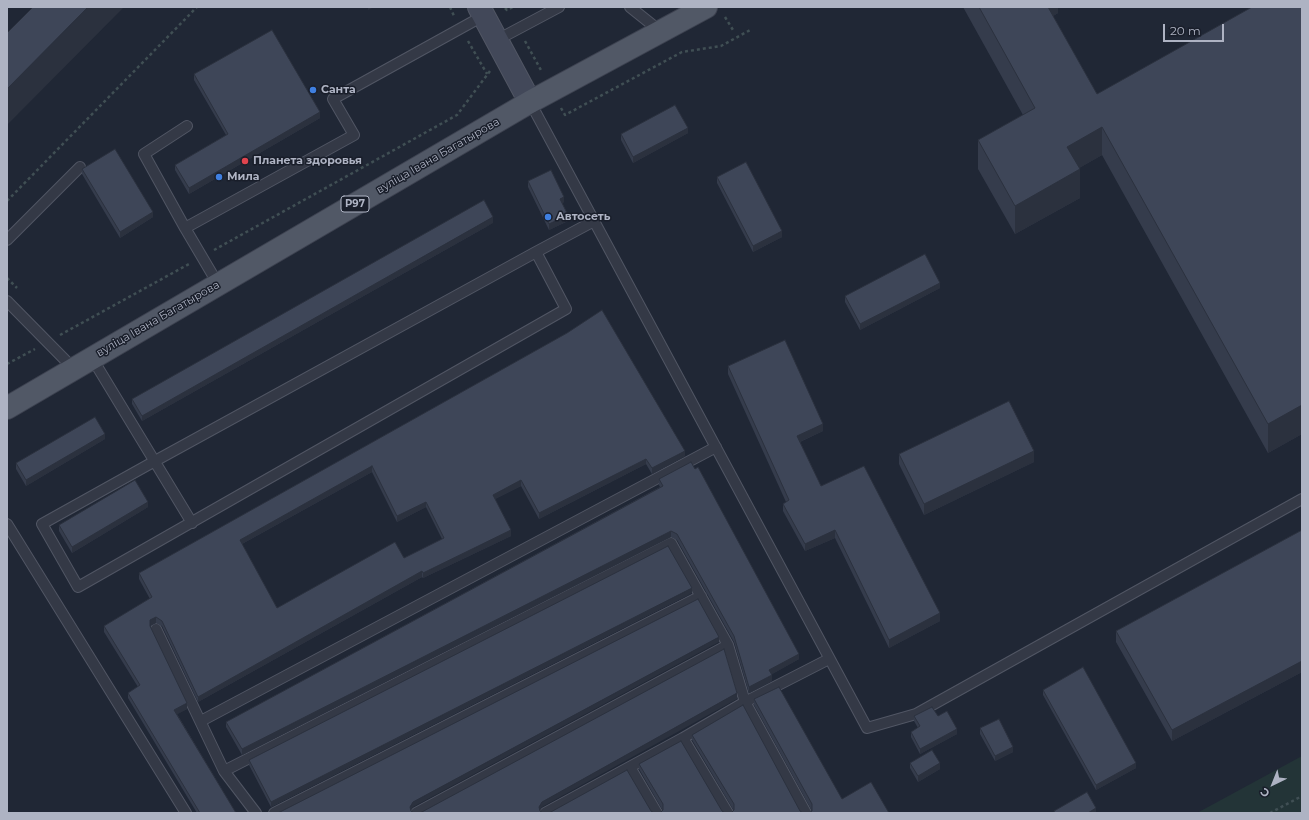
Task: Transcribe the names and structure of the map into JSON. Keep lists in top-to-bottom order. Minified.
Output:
{"streets":{"main road":["вуліца Івана Багатырова","Р97"]},"places":["Санта","Планета здоровья","Мила","Автосеть"],"scale_bar":"20 m","north":"bottom left"}
